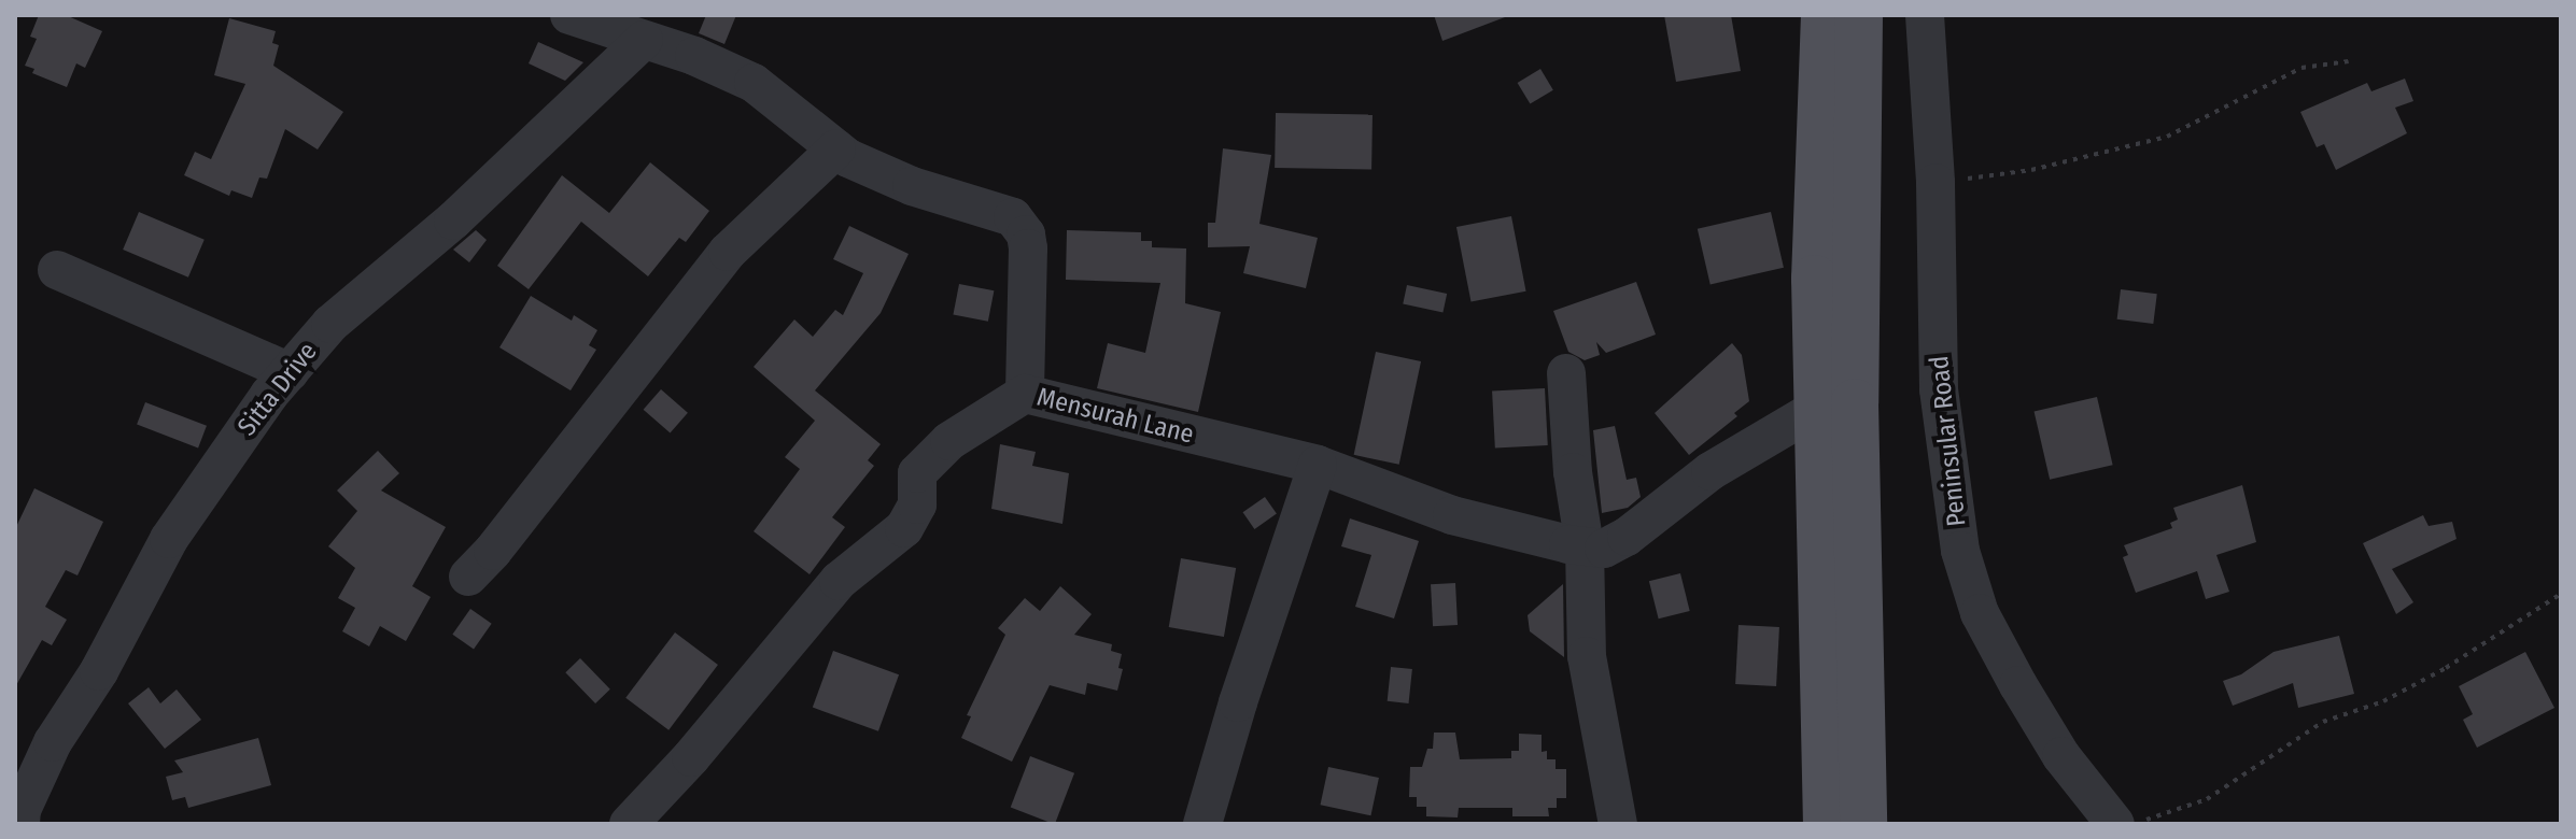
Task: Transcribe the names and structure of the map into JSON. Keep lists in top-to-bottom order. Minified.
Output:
{"streets":{"street":["Sitta Drive","Mensurah Lane","Peninsular Road"]},"crossings":[["Sitta Drive","Mensurah Lane"]]}
